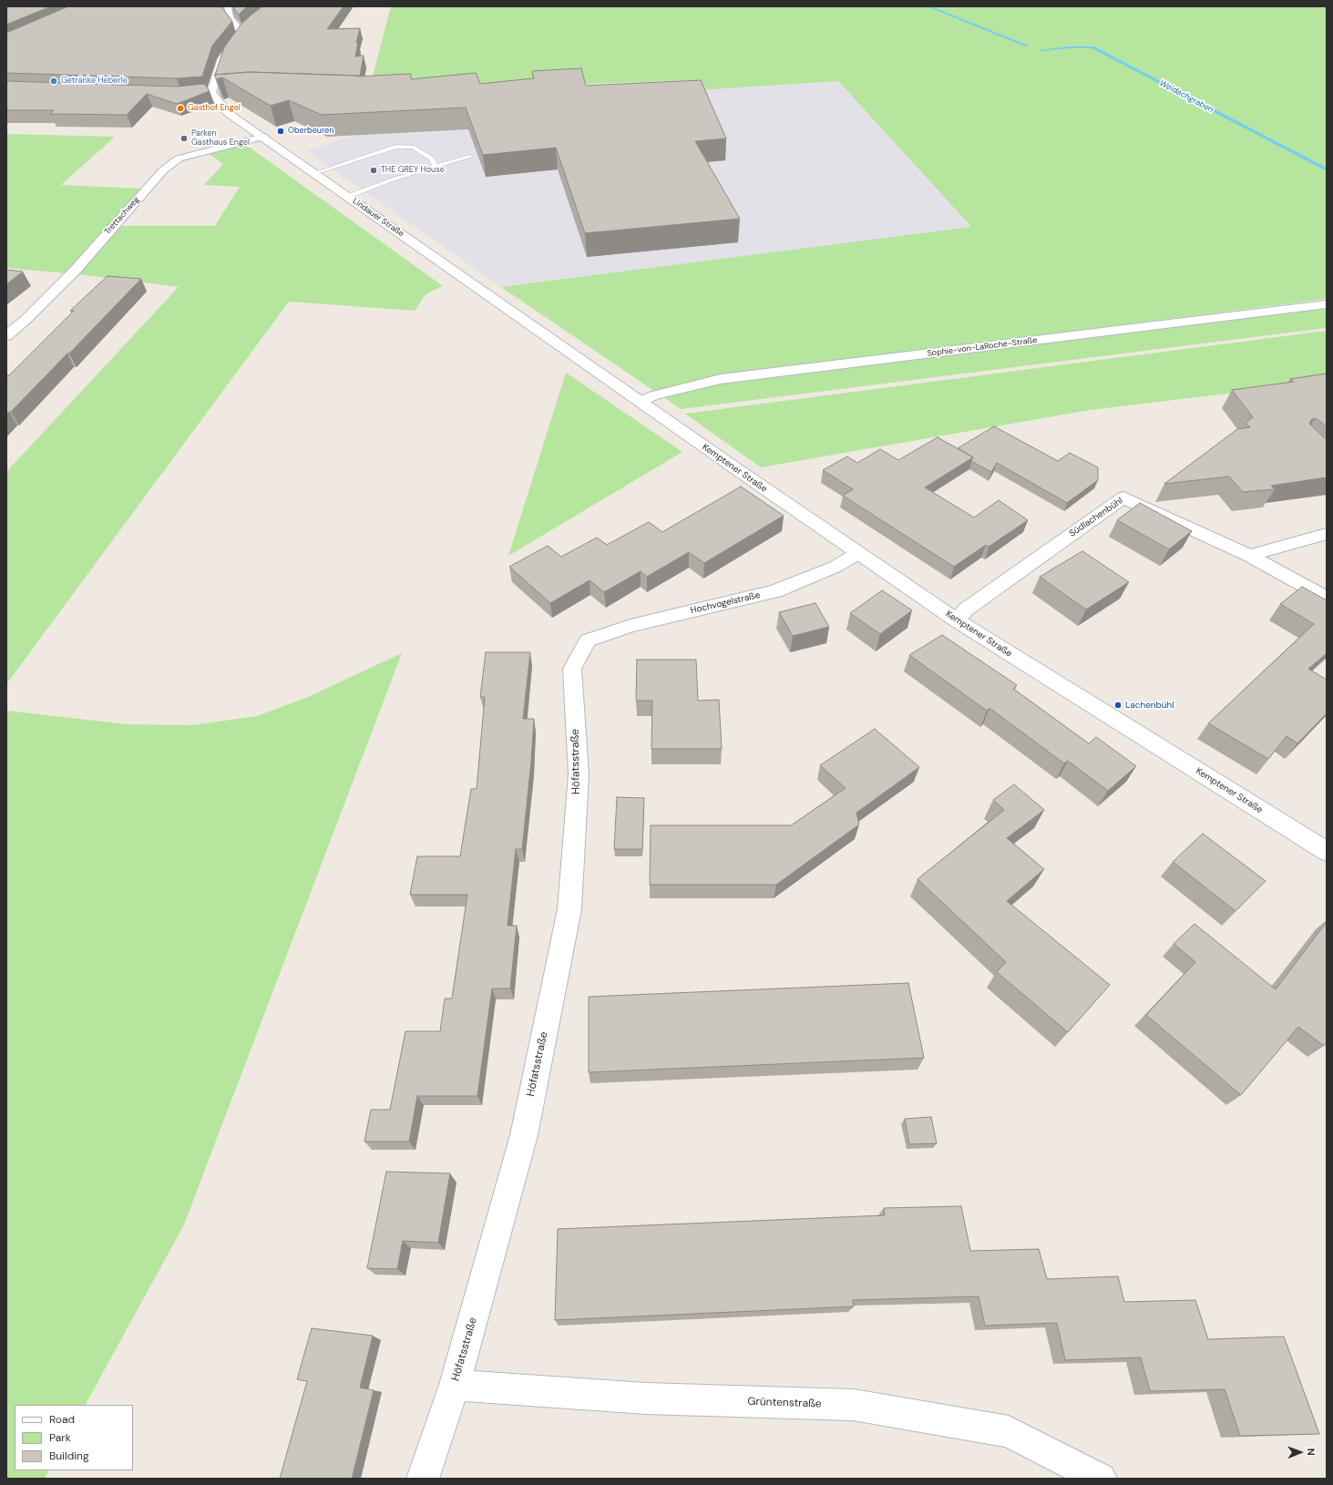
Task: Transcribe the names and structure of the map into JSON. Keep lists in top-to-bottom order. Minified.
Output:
{"streets":{"street":["Trettachweg","Lindauer Straße","Sophie-von-LaRoche-Straße","Kemptener Straße","Südlachenbühl","Hochvogelstraße","Höfatsstraße","Grüntenstraße"]},"crossings":[["Trettachweg","Lindauer Straße"],["Lindauer Straße","Sophie-von-LaRoche-Straße"],["Lindauer Straße","Kemptener Straße"],["Sophie-von-LaRoche-Straße","Kemptener Straße"],["Kemptener Straße","Südlachenbühl"],["Kemptener Straße","Hochvogelstraße"],["Hochvogelstraße","Höfatsstraße"],["Höfatsstraße","Grüntenstraße"]],"water":["Weidachgraben"],"places":["Getränke Heberle","Gasthof Engel","Oberbeuren","Parken Gasthaus Engel","THE GREY House","Lachenbühl"],"legend":["Road","Park","Building"],"north":"right"}
